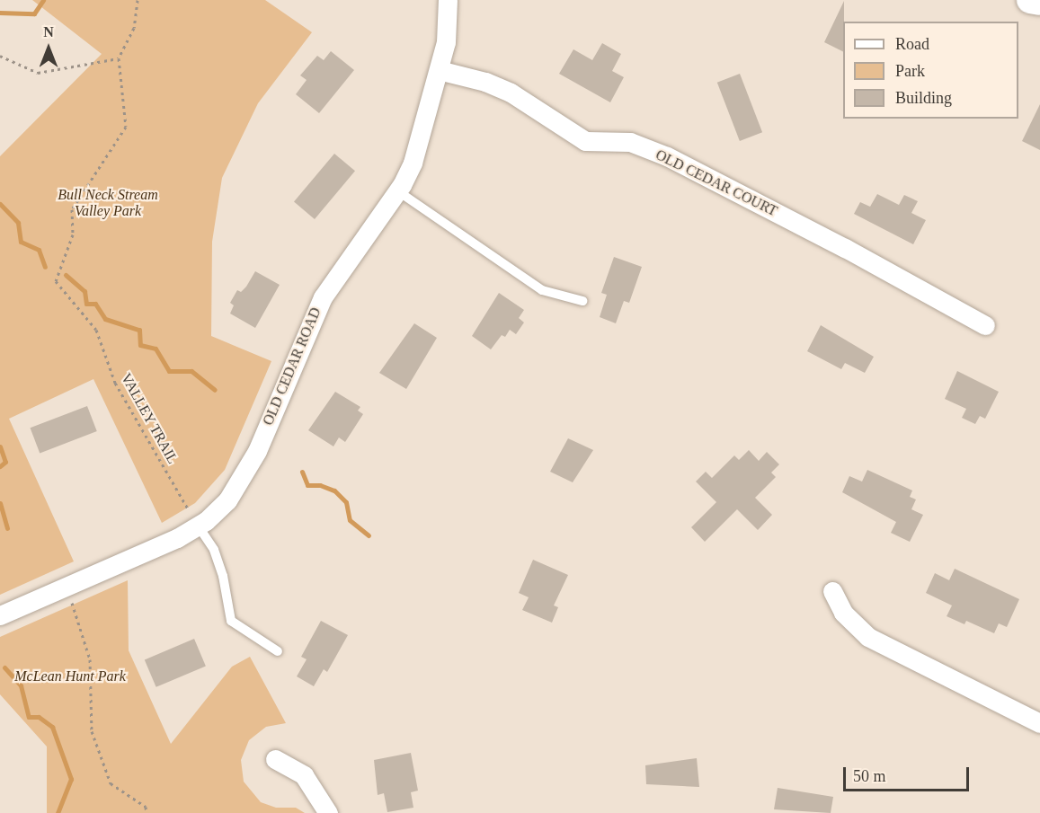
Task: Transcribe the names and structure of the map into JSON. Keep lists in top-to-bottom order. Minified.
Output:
{"streets":{"street":["OLD CEDAR COURT","OLD CEDAR ROAD"],"path":["VALLEY TRAIL"]},"crossings":[["OLD CEDAR COURT","OLD CEDAR ROAD"],["OLD CEDAR ROAD","VALLEY TRAIL"]],"parks":["Bull Neck Stream Valley Park","McLean Hunt Park"],"legend":["Road","Park","Building"],"scale_bar":"50 m","north":"top"}
